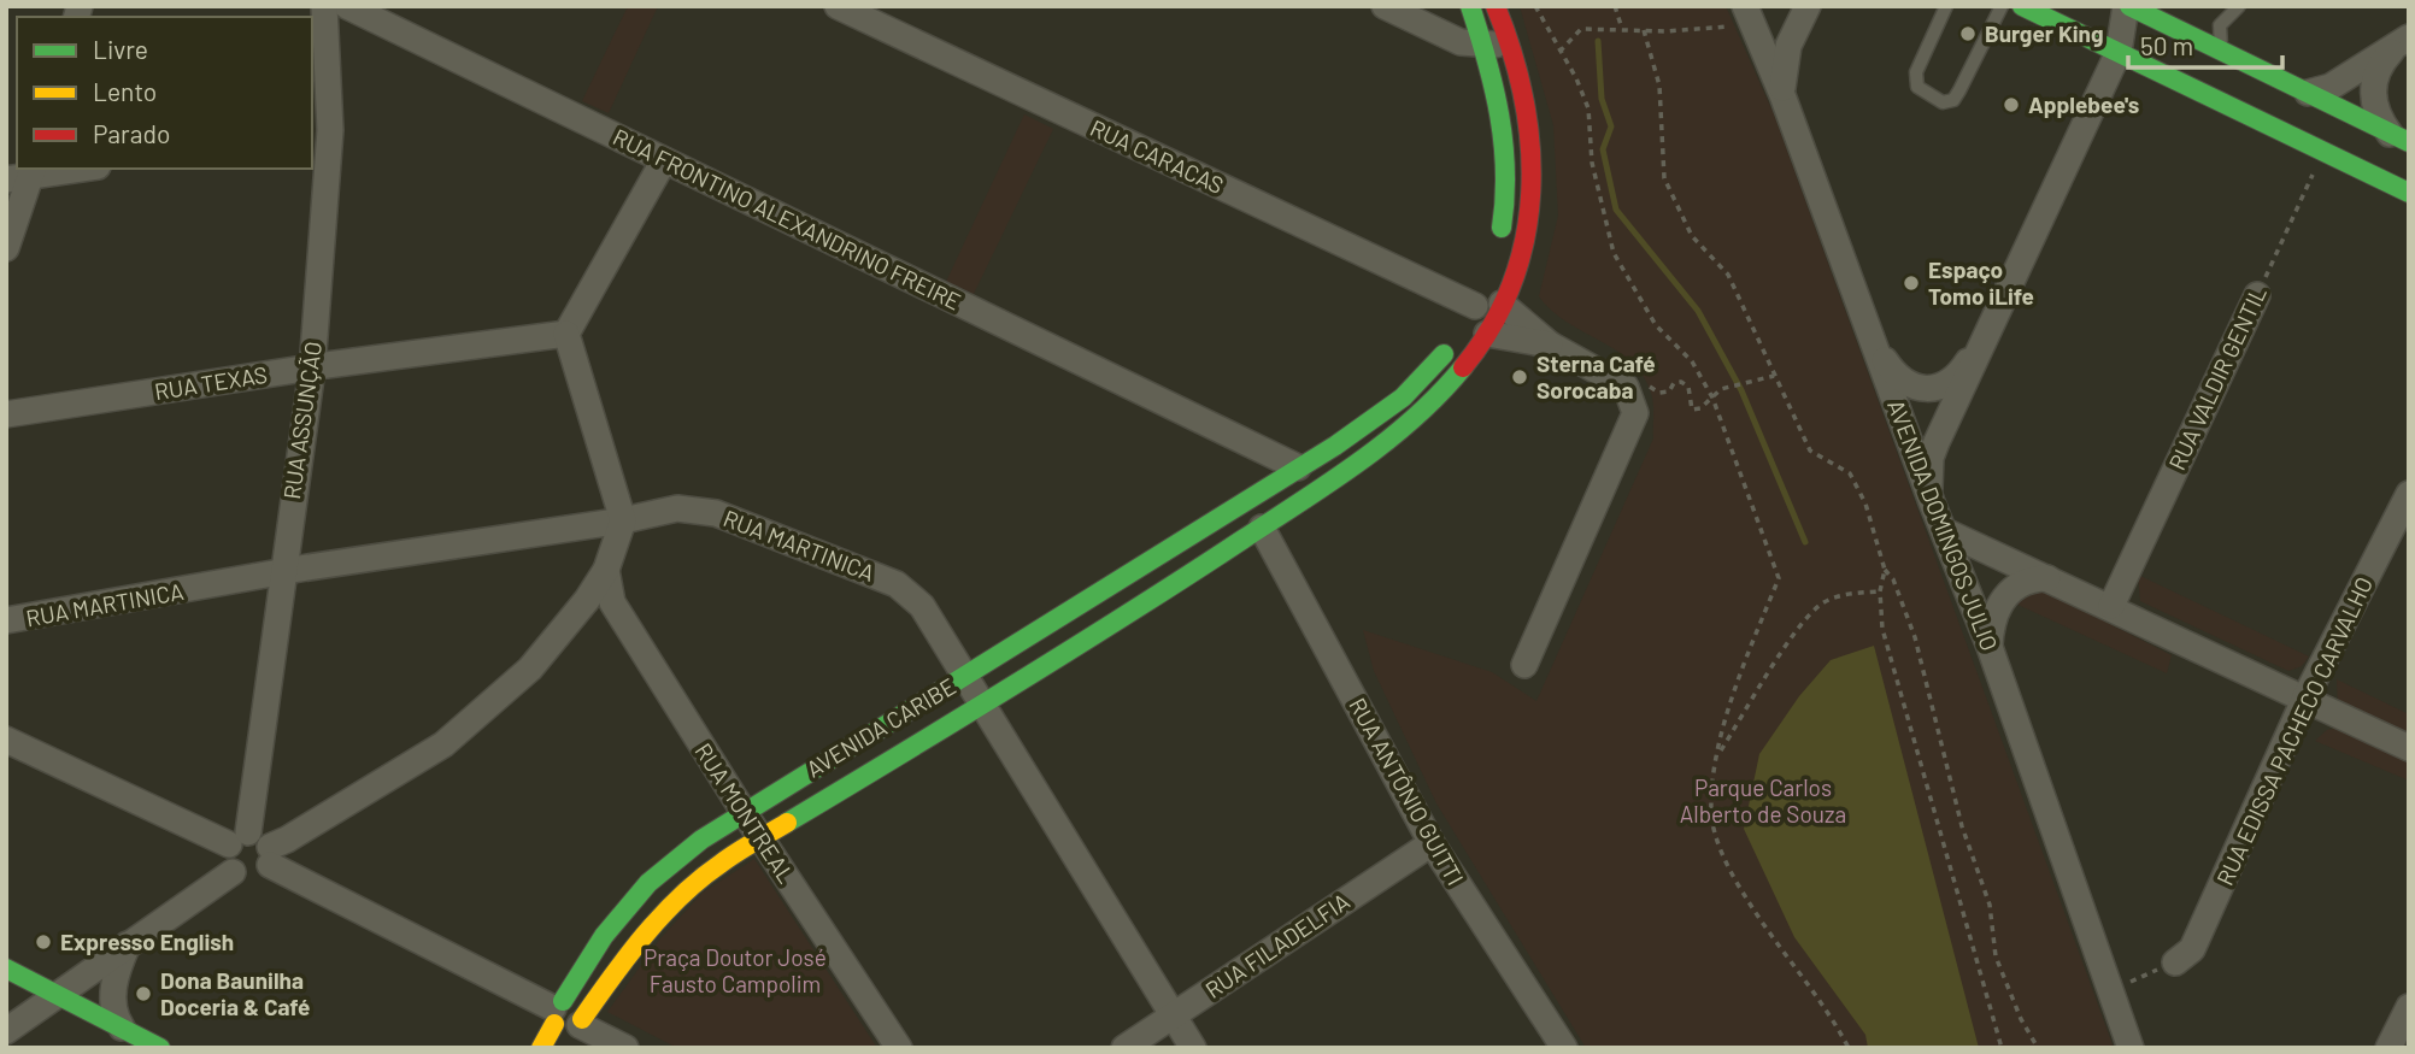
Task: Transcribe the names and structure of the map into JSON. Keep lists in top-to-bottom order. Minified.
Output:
{"streets":{"street":["RUA CARACAS","RUA FRONTINO ALEXANDRINO FREIRE","RUA VALDIR GENTIL","RUA TEXAS","RUA ASSUNÇÃO","AVENIDA DOMINGOS JULIO","RUA MARTINICA","AVENIDA CARIBE","RUA EDISSA PACHECO CARVALHO","RUA ANTÔNIO GUITTI","RUA MONTREAL","RUA FILADELFIA"]},"crossings":[["RUA CARACAS","AVENIDA CARIBE"],["RUA FRONTINO ALEXANDRINO FREIRE","AVENIDA CARIBE"],["RUA TEXAS","RUA ASSUNÇÃO"],["RUA ASSUNÇÃO","RUA MARTINICA"],["RUA MARTINICA","AVENIDA CARIBE"],["RUA MARTINICA","RUA FILADELFIA"],["AVENIDA CARIBE","RUA ANTÔNIO GUITTI"],["AVENIDA CARIBE","RUA MONTREAL"],["RUA ANTÔNIO GUITTI","RUA FILADELFIA"]],"parks":["Parque Carlos Alberto de Souza","Praça Doutor José Fausto Campolim"],"places":["Burger King","Applebee's","Espaço Tomo iLife","Sterna Café Sorocaba","Expresso English","Dona Baunilha Doceria & Café"],"legend":["Livre","Lento","Parado"],"scale_bar":"50 m"}
